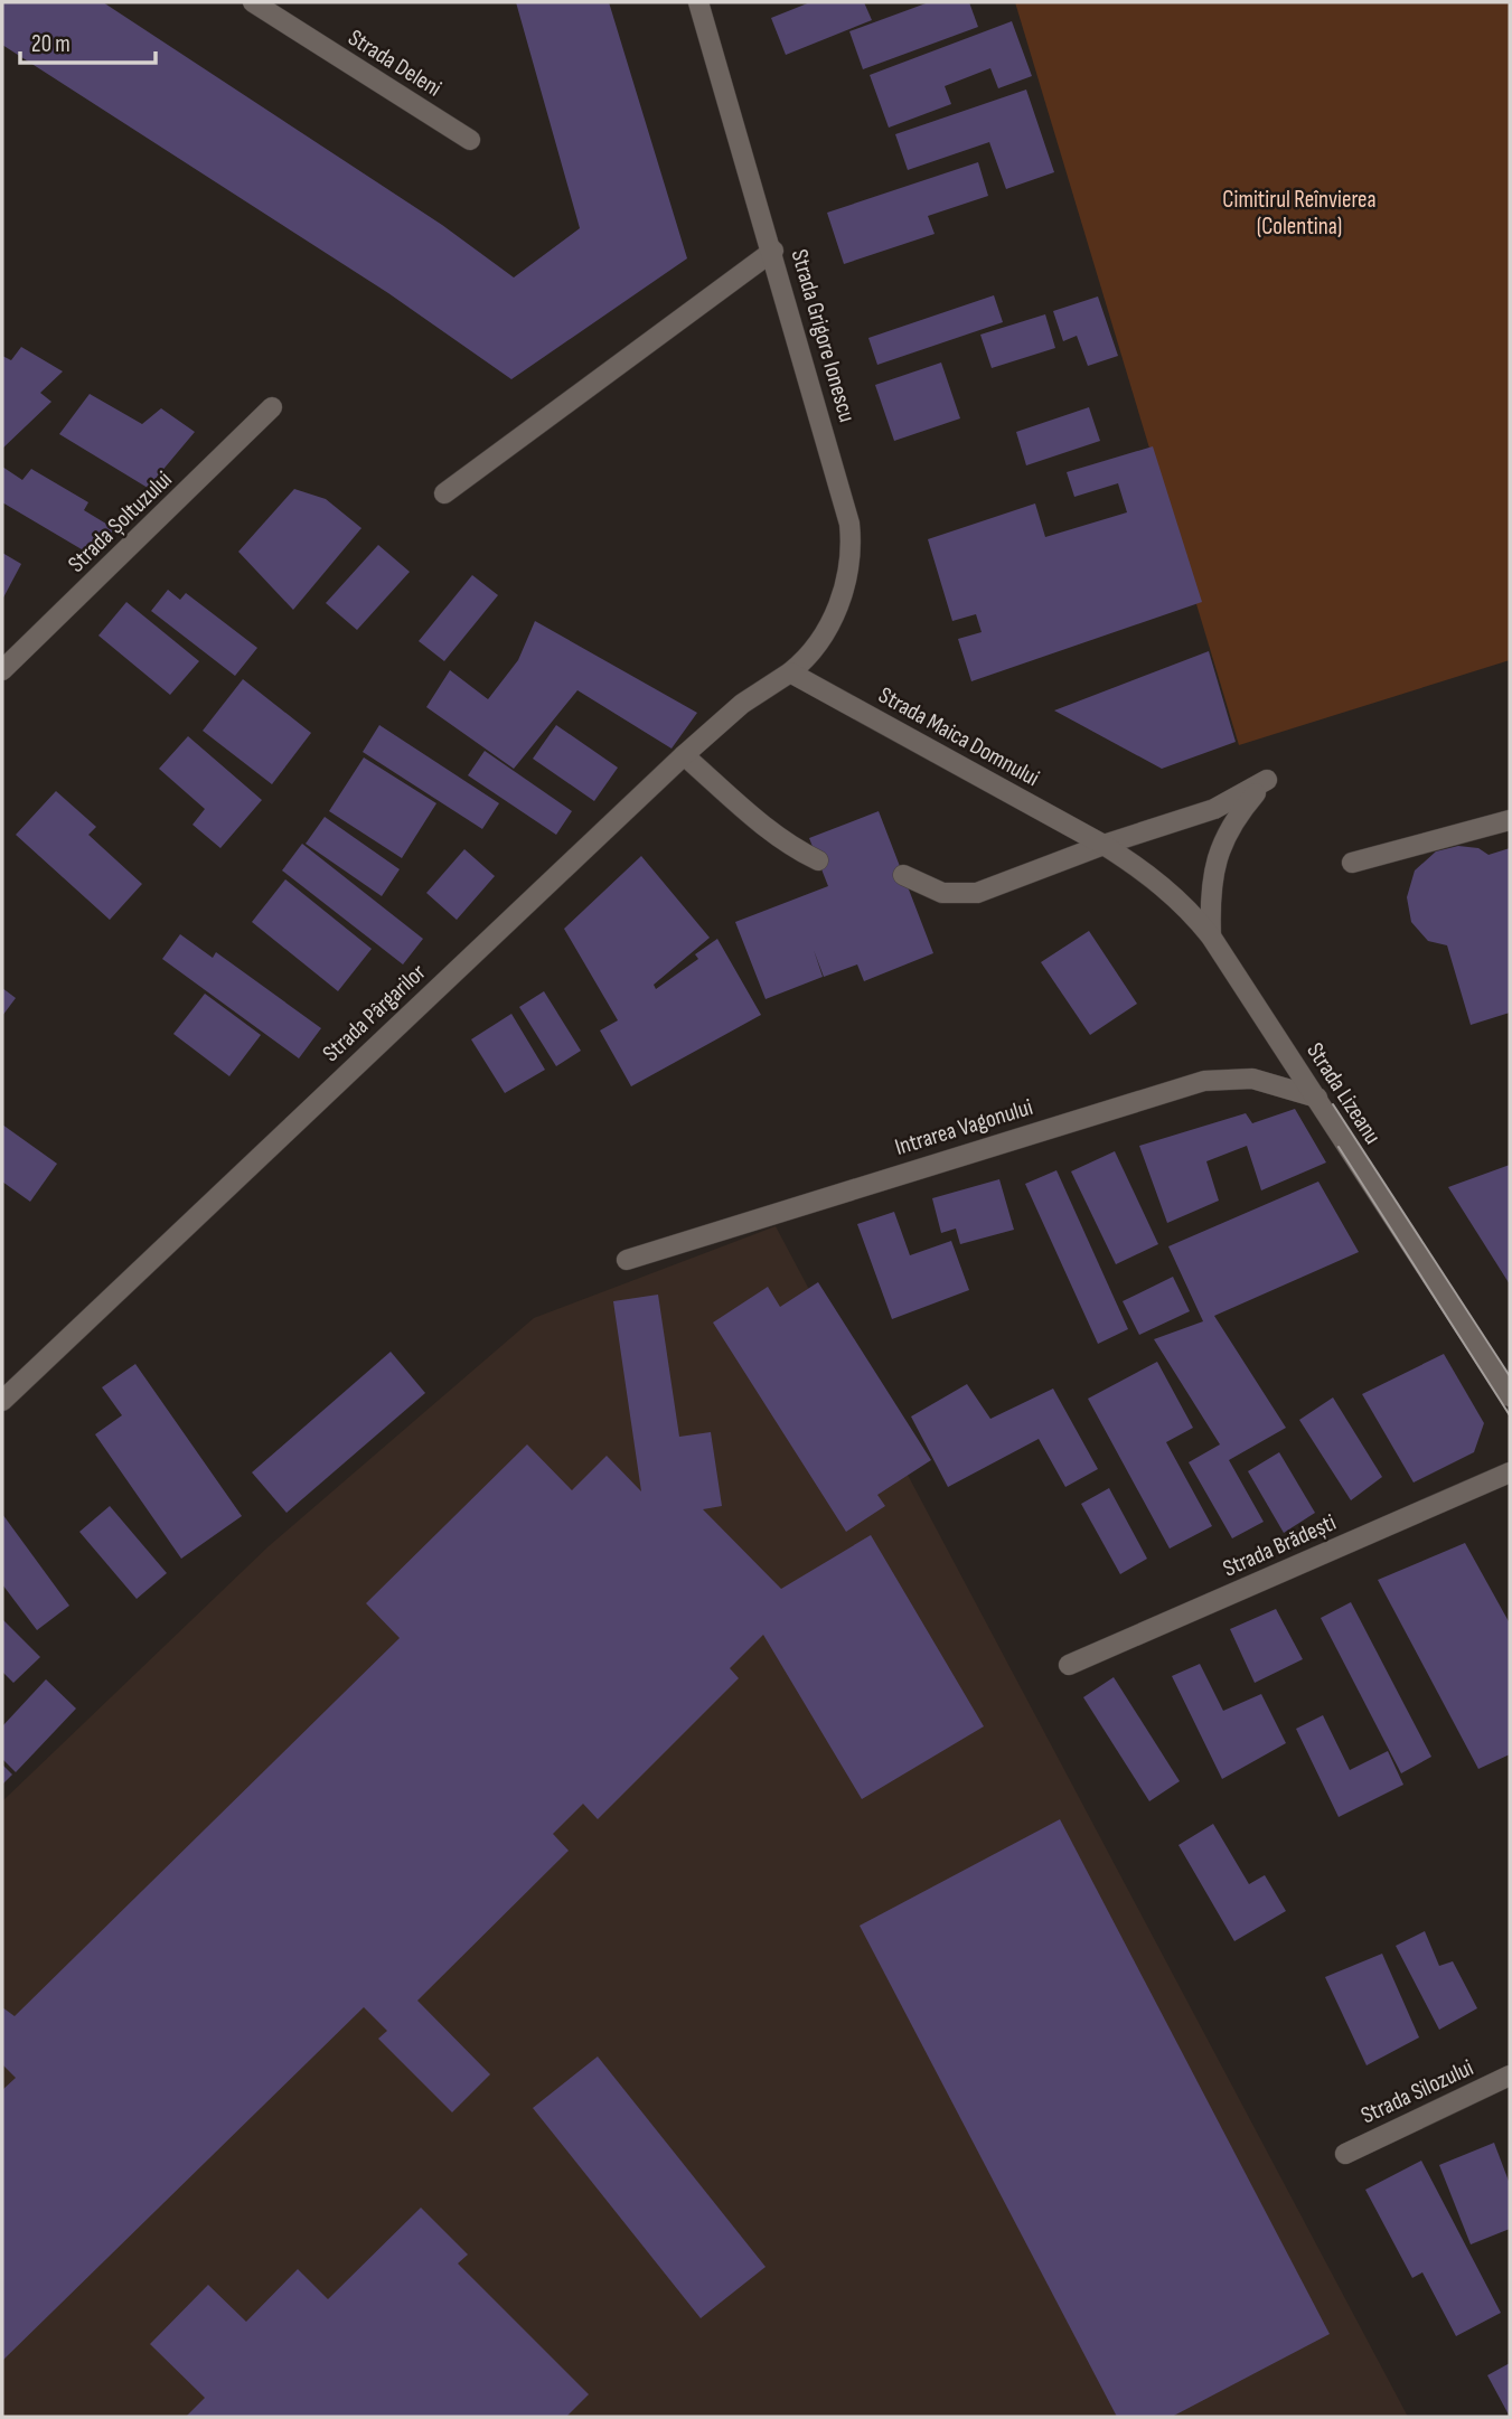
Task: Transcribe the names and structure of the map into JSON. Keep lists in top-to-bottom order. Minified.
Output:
{"streets":{"street":["Strada Deleni","Strada Grigore Ionescu","Strada Șoltuzului","Strada Maica Domnului","Strada Pârgarilor","Strada Lizeanu","Intrarea Vagonului","Strada Brădești","Strada Silozului"]},"crossings":[["Strada Grigore Ionescu","Strada Maica Domnului"],["Strada Grigore Ionescu","Strada Pârgarilor"],["Strada Maica Domnului","Strada Pârgarilor"],["Strada Maica Domnului","Strada Lizeanu"],["Strada Lizeanu","Intrarea Vagonului"]],"parks":["Cimitirul Reînvierea (Colentina)"],"scale_bar":"20 m"}
